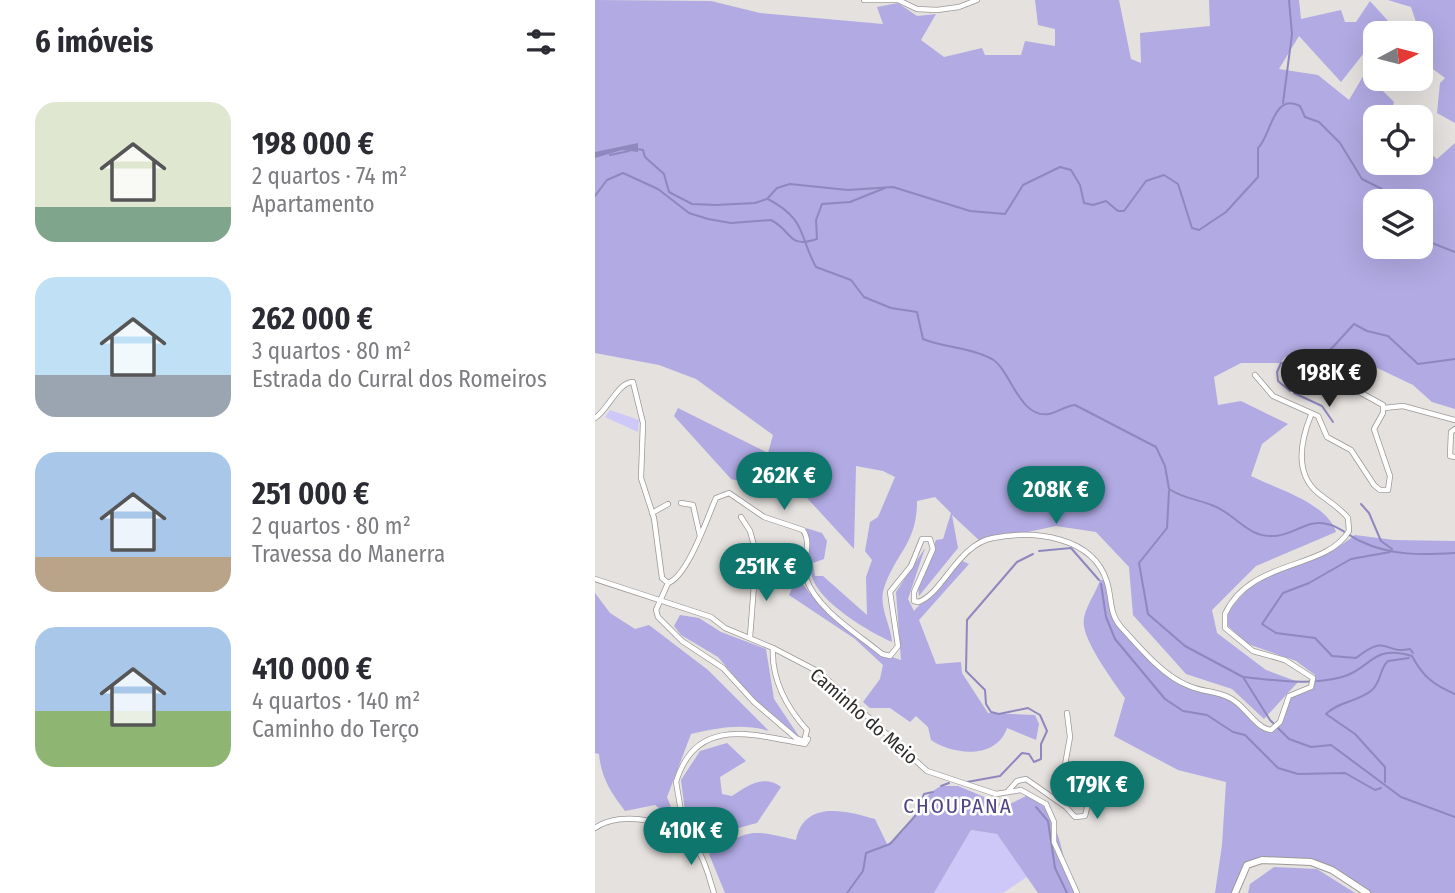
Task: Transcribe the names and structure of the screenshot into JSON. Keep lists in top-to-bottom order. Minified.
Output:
{"streets":{"street":["Caminho do Meio"]},"districts":["CHOUPANA"],"north":"right","page":{"heading":"6 imóveis","list":[{"name":"198 000 €","note":"2 quartos · 74 m² · Apartamento"},{"name":"262 000 €","note":"3 quartos · 80 m² · Estrada do Curral dos Romeiros"},{"name":"251 000 €","note":"2 quartos · 80 m² · Travessa do Manerra"},{"name":"410 000 €","note":"4 quartos · 140 m² · Caminho do Terço"}],"price":["198K €","262K €","208K €","251K €","179K €","410K €"]}}
